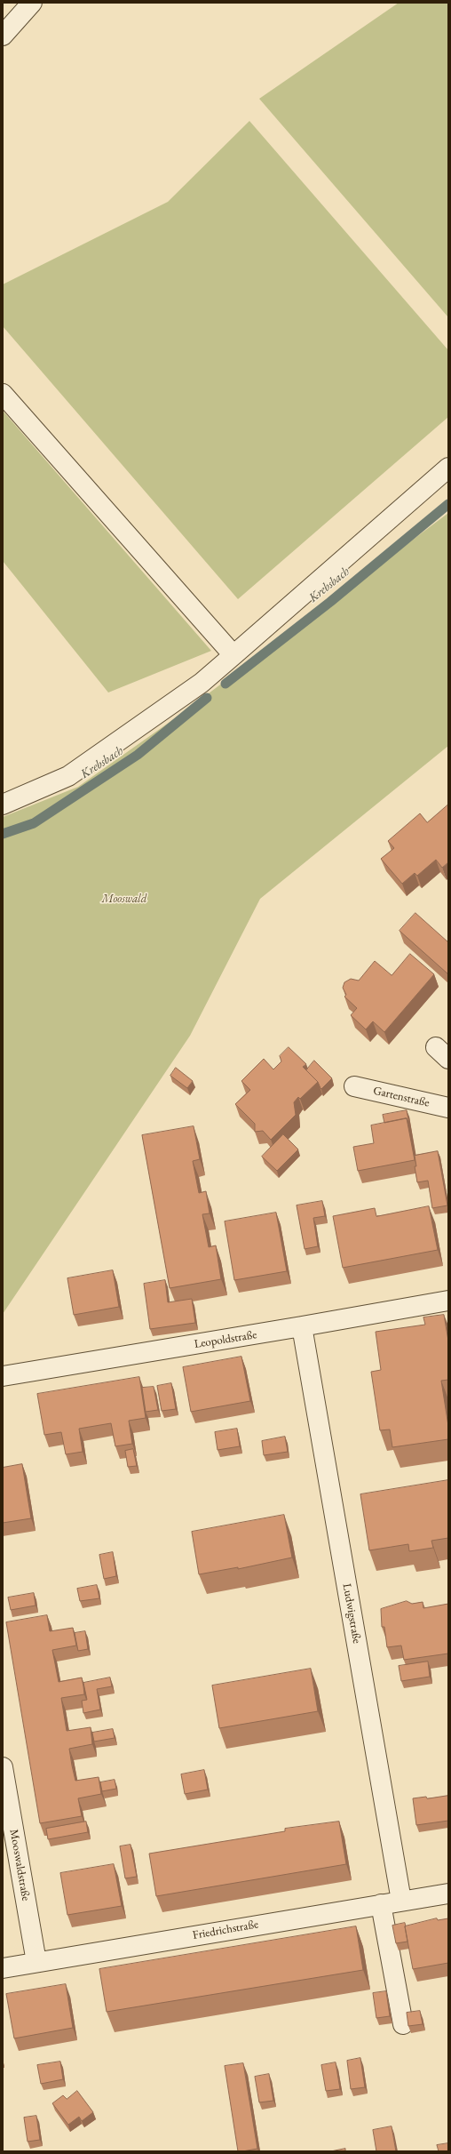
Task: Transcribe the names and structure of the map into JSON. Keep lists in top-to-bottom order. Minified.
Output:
{"streets":{"street":["Gartenstraße","Leopoldstraße","Ludwigstraße","Mooswaldstraße","Friedrichstraße"]},"crossings":[["Leopoldstraße","Ludwigstraße"],["Ludwigstraße","Friedrichstraße"],["Mooswaldstraße","Friedrichstraße"]],"water":["Krebsbach"],"parks":["Mooswald"]}
